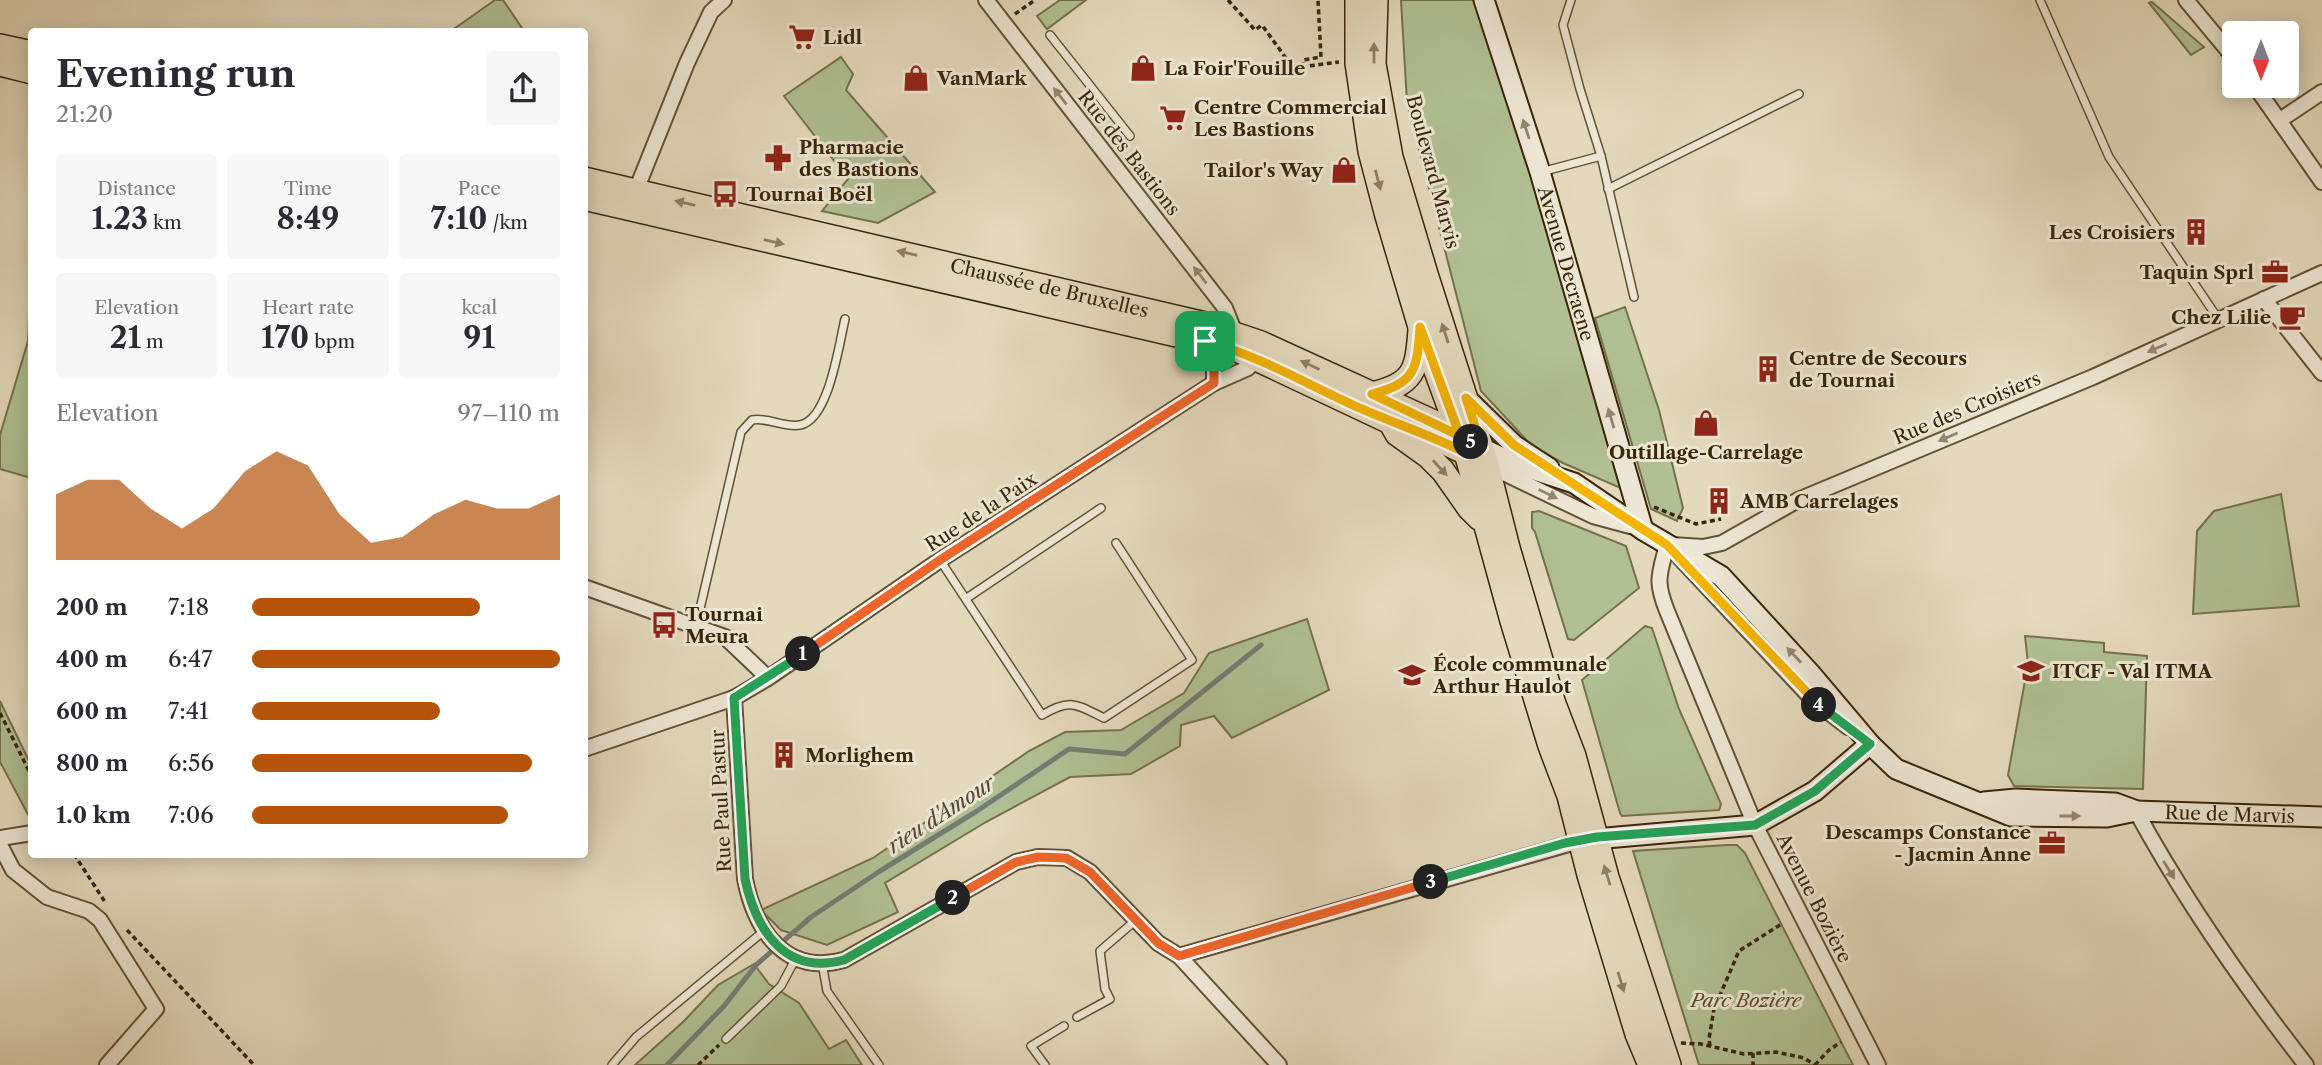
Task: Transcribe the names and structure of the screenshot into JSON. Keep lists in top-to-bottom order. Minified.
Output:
{"streets":{"main road":["Chaussée de Bruxelles"],"street":["Rue des Bastions","Avenue Decraene","Rue des Croisiers","Rue de la Paix","Rue Paul Pastur","Rue de Marvis","Avenue Bozière"]},"crossings":[["Rue des Bastions","Chaussée de Bruxelles"],["Avenue Decraene","Chaussée de Bruxelles"],["Chaussée de Bruxelles","Rue des Croisiers"],["Chaussée de Bruxelles","Rue de la Paix"],["Chaussée de Bruxelles","Rue de Marvis"],["Chaussée de Bruxelles","Avenue Bozière"],["Rue des Croisiers","Rue de Marvis"],["Rue des Croisiers","Avenue Bozière"],["Rue de la Paix","Rue Paul Pastur"],["Rue de Marvis","Avenue Bozière"]],"one_way":["Rue des Bastions","Avenue Decraene","Rue des Croisiers"],"water":["rieu d'Amour"],"parks":["Parc Bozière"],"places":{"supermarket":["Lidl","Centre Commercial Les Bastions"],"shop":["La Foir'Fouille","VanMark","Tailor's Way","Outillage-Carrelage"],"pharmacy":["Pharmacie des Bastions"],"bus stop":["Tournai Boël","Tournai Meura"],"building":["Les Croisiers","Centre de Secours de Tournai","AMB Carrelages","Morlighem"],"office":["Taquin Sprl","Descamps Constance - Jacmin Anne"],"cafe":["Chez Lilie"],"school or university":["ITCF - Val ITMA","École communale Arthur Haulot"]},"north":"bottom","page":{"heading":["Evening run","21:20"],"stats":[["Distance","1.23 km"],["Time","8:49"],["Pace","7:10 /km"],["Elevation","21 m"],["Heart rate","170 bpm"],["kcal","91"]],"chart":["Elevation","97–110 m"],"pins":["5","1","4","3","2"],"list":[{"name":"200 m","note":"7:18"},{"name":"400 m","note":"6:47"},{"name":"600 m","note":"7:41"},{"name":"800 m","note":"6:56"},{"name":"1.0 km","note":"7:06"}]}}
